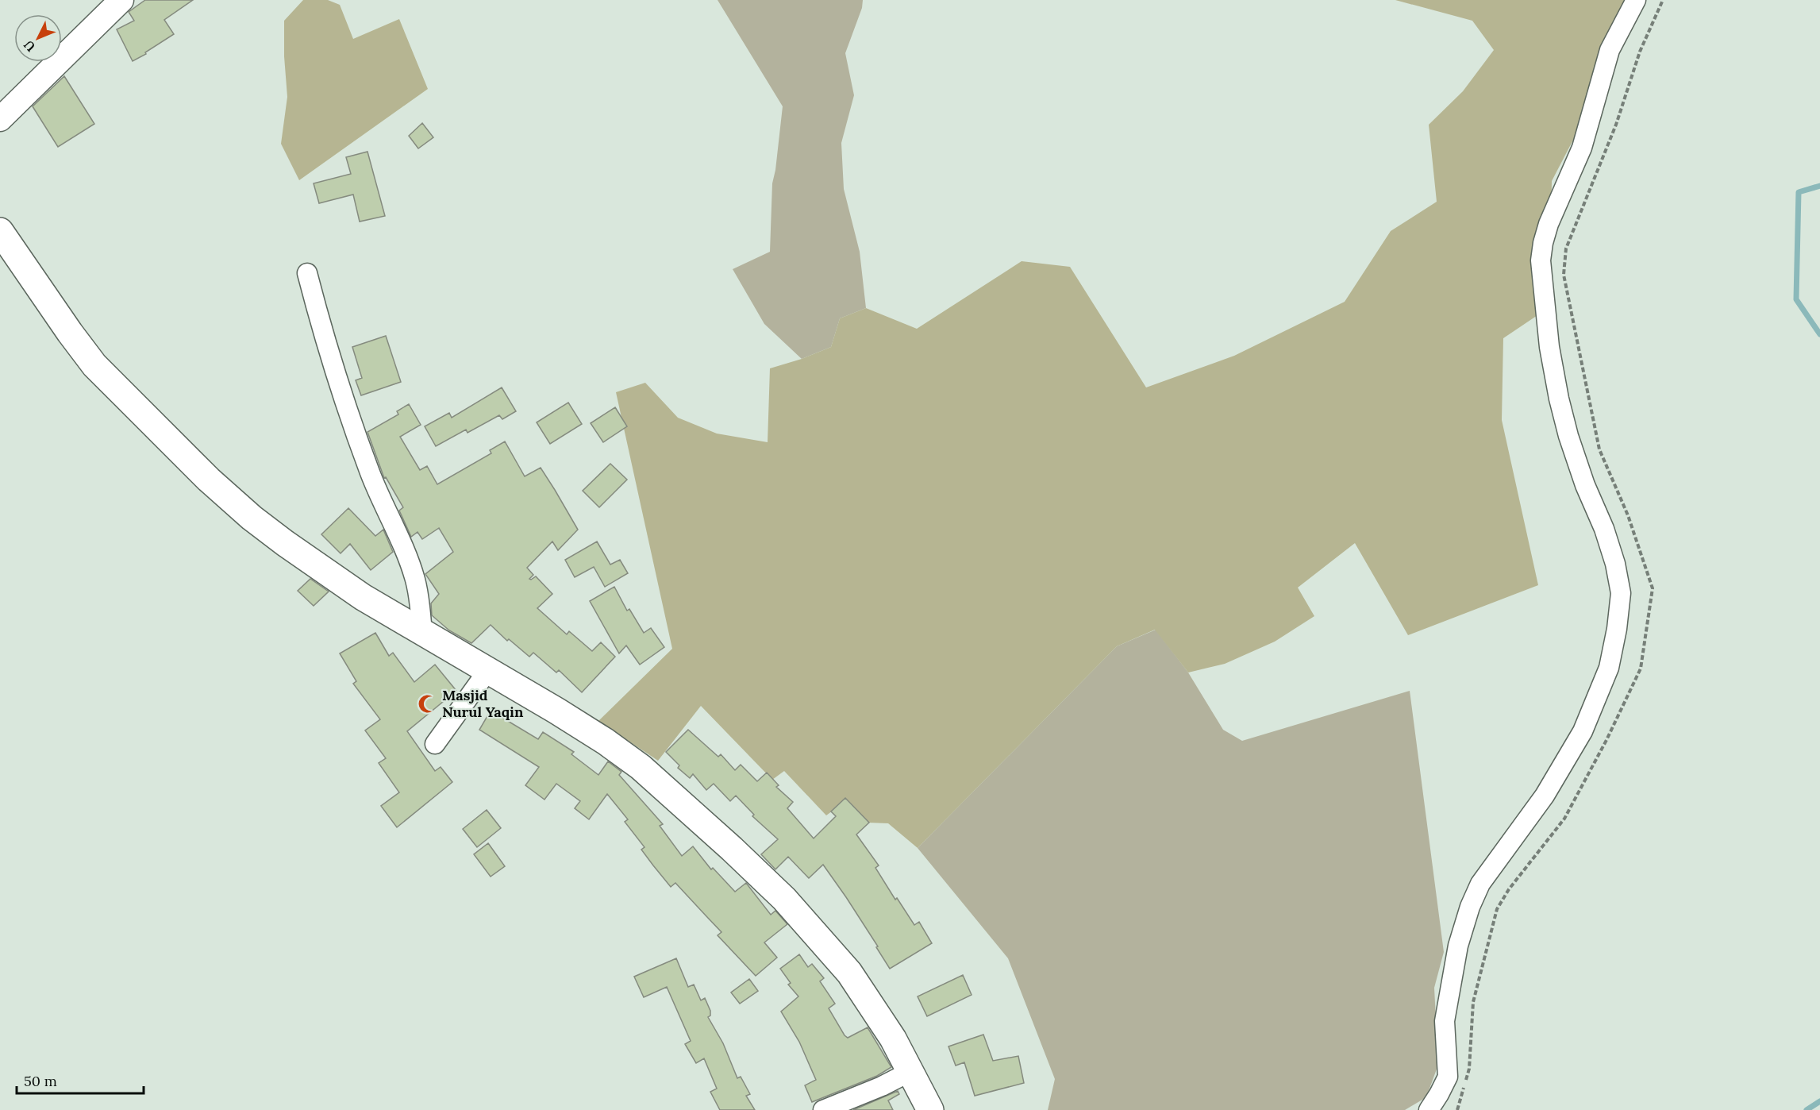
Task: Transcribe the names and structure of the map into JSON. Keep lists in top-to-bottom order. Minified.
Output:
{"places":{"mosque":["Masjid Nurul Yaqin"]},"scale_bar":"50 m","north":"bottom left"}
